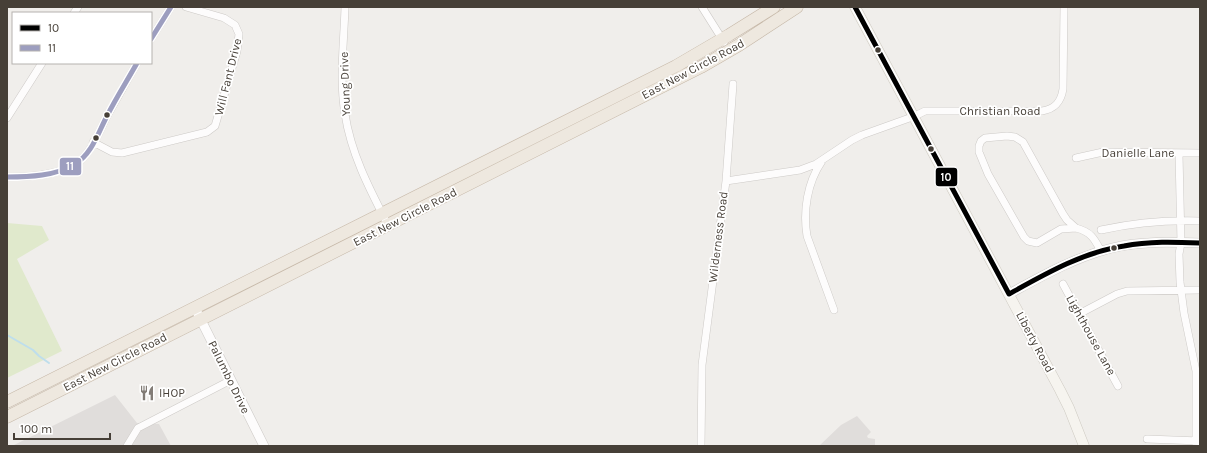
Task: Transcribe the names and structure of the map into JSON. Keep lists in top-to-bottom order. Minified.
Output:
{"streets":{"highway":["East New Circle Road"],"main road":["Liberty Road"],"street":["Will Fant Drive","Young Drive","Christian Road","Danielle Lane","Wilderness Road","Lighthouse Lane","Palumbo Drive"]},"crossings":[["East New Circle Road","Young Drive"],["East New Circle Road","Palumbo Drive"],["Christian Road","Wilderness Road"],["Christian Road","Liberty Road"],["Wilderness Road","Liberty Road"]],"places":{"restaurant":["IHOP"]},"lines":["transit line 10","transit line 11"],"legend":["10","11"],"scale_bar":"100 m"}
